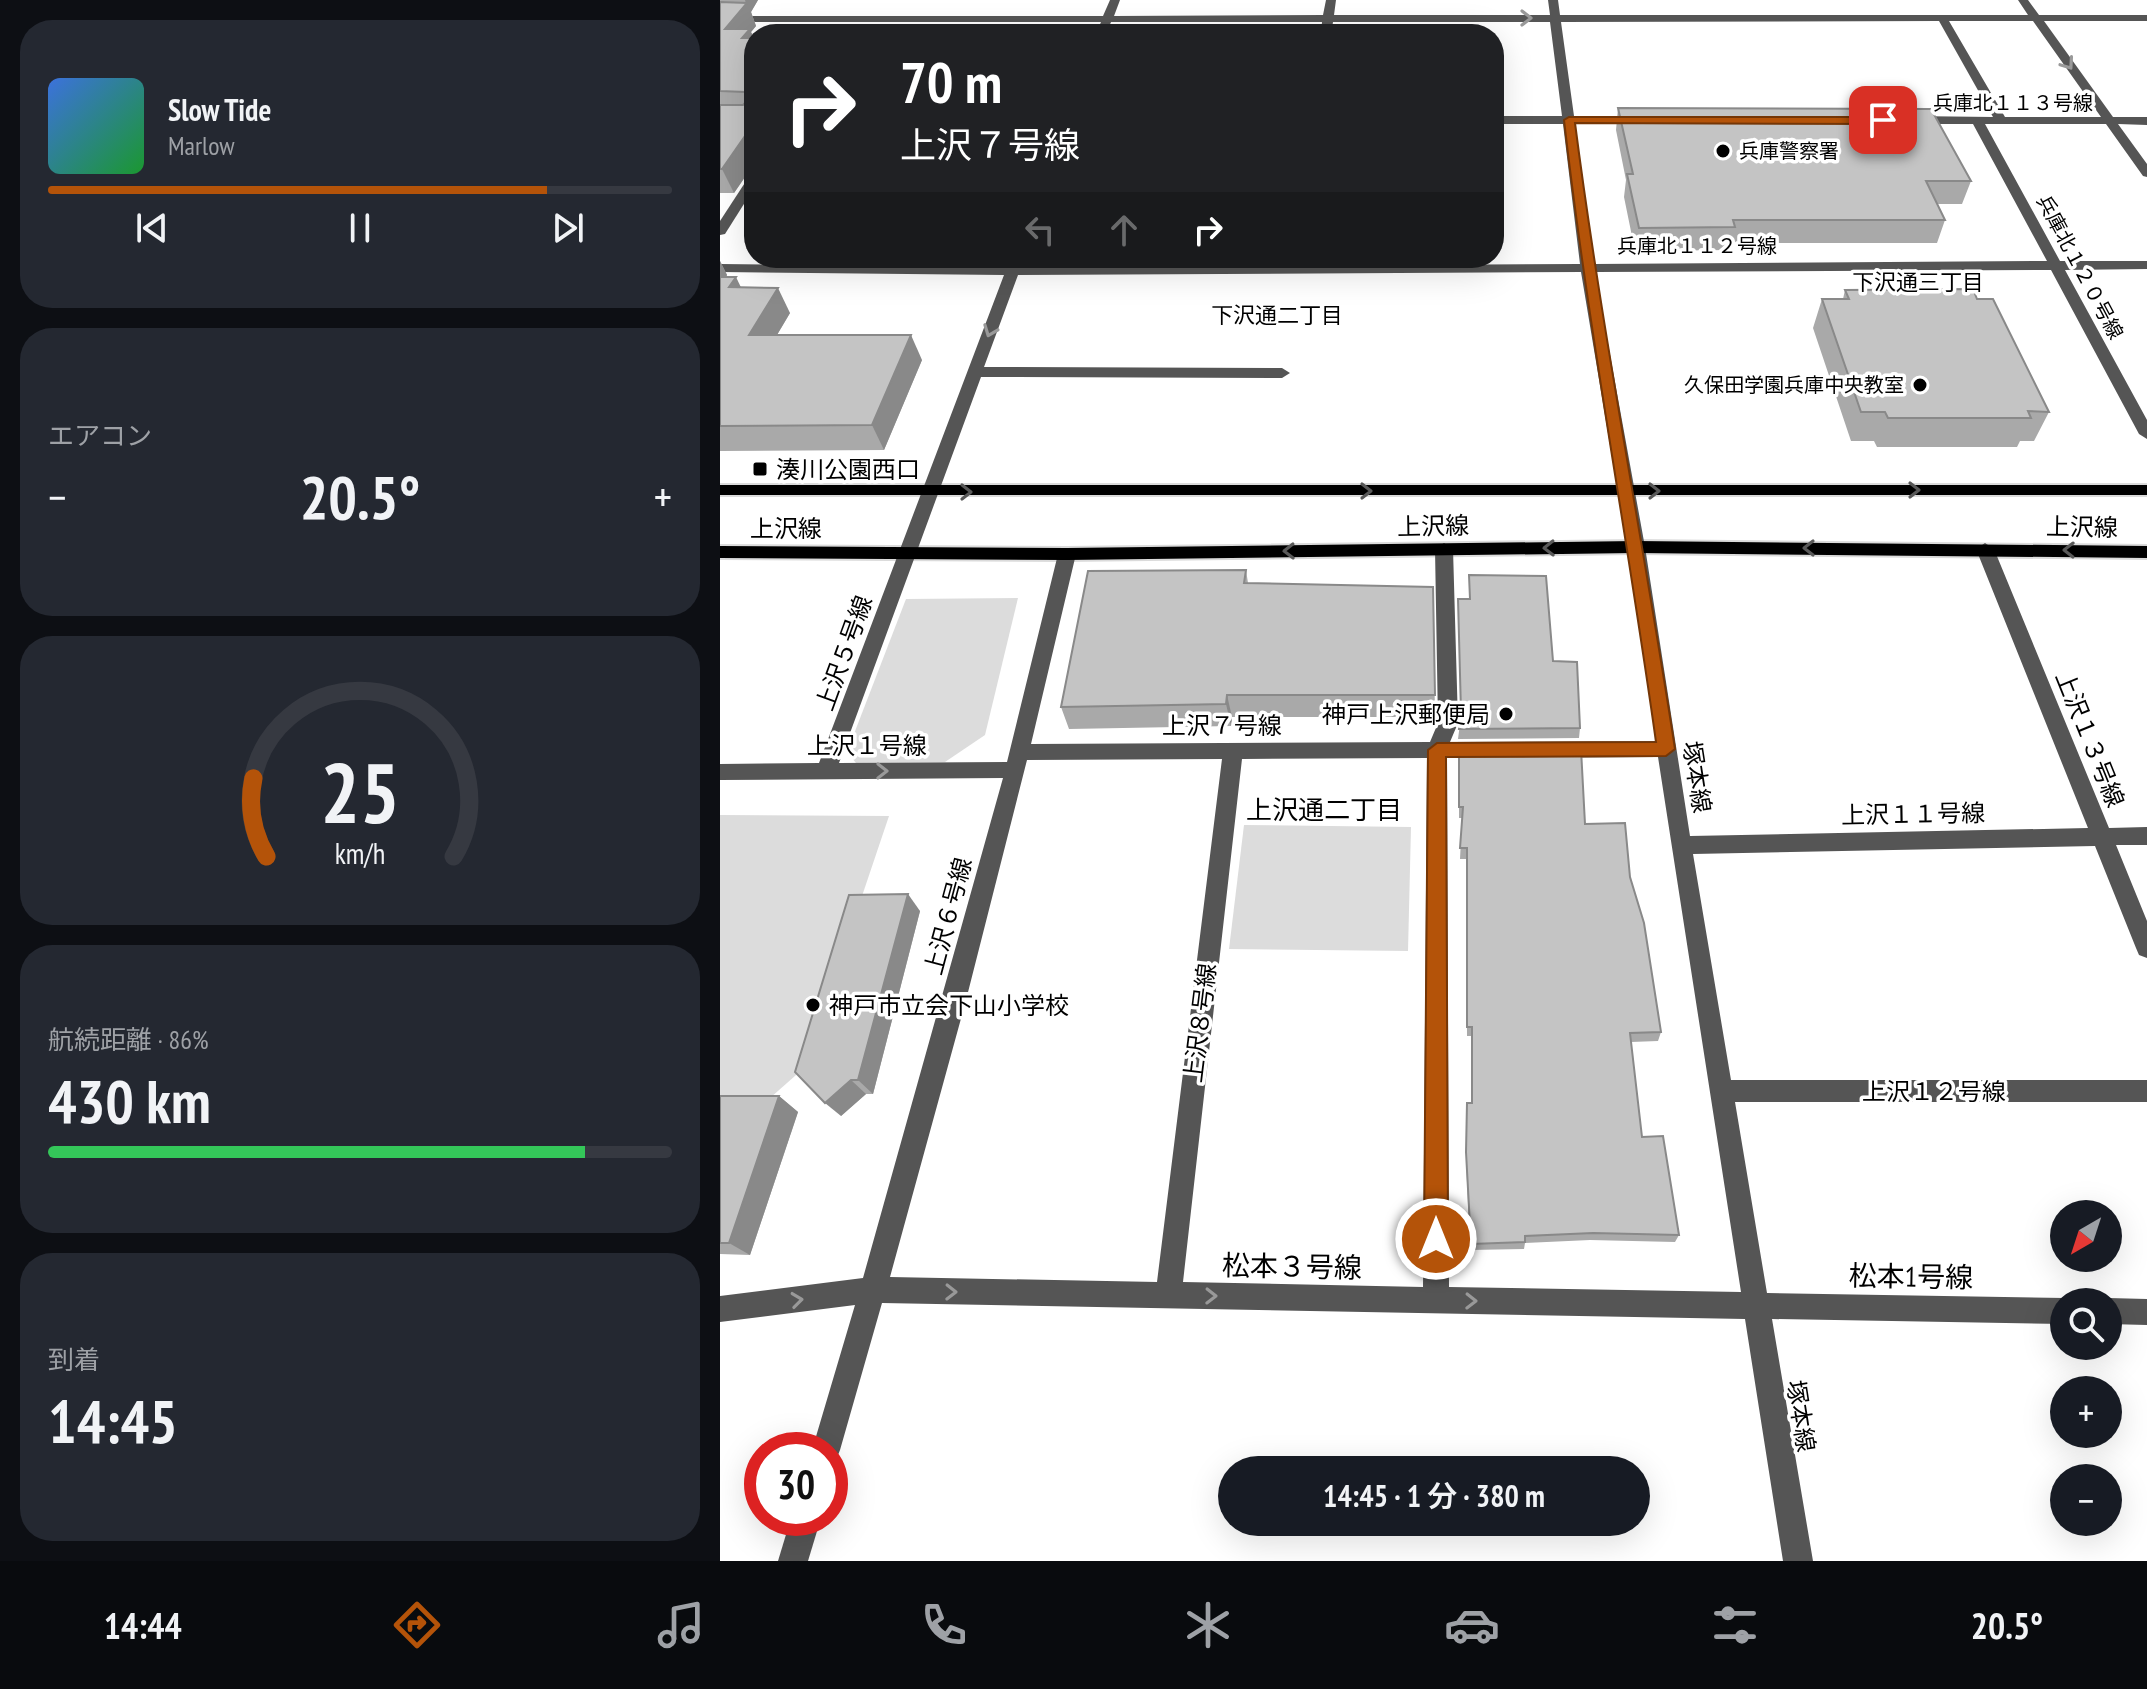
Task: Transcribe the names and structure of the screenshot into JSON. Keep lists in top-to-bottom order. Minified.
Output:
{"streets":{"main road":["上沢線"],"street":["兵庫北１１３号線","兵庫北１１２号線","兵庫北１２０号線","上沢５号線","上沢７号線","上沢１３号線","上沢１号線","塚本線","上沢１１号線","上沢６号線","上沢８号線","上沢１２号線","松本３号線","松本1号線"]},"crossings":[["兵庫北１１３号線","兵庫北１２０号線"],["兵庫北１１２号線","兵庫北１２０号線"],["兵庫北１１２号線","塚本線"],["上沢線","上沢５号線"],["上沢線","上沢１３号線"],["上沢線","塚本線"],["上沢線","上沢６号線"],["上沢５号線","上沢１号線"],["上沢７号線","上沢１号線"],["上沢７号線","塚本線"],["上沢７号線","上沢６号線"],["上沢７号線","上沢８号線"],["上沢１３号線","上沢１１号線"],["上沢１号線","上沢６号線"],["塚本線","上沢１１号線"],["塚本線","上沢１２号線"],["塚本線","松本３号線"],["塚本線","松本1号線"],["上沢６号線","松本３号線"],["上沢８号線","松本３号線"],["松本３号線","松本1号線"]],"one_way":["上沢１号線","松本３号線"],"districts":["下沢通三丁目","下沢通二丁目","上沢通二丁目"],"places":{"other":["兵庫警察署","久保田学園兵庫中央教室","神戸上沢郵便局","神戸市立会下山小学校"],"transit":["湊川公園西口"]},"north":"bottom left","page":{"turn":["70 m","上沢７号線"],"song":["Slow Tide","Marlow"],"tile":["エアコン",["航続距離 · 86%","430 km"],["到着","14:45"]],"heat":["−","20.5°","+"],"map_buttons":["+","−"],"limit":"30","trip":"14:45 · 1 分 · 380 m","tabs":["14:44","20.5°"],"gauge":["25","km/h"]}}
